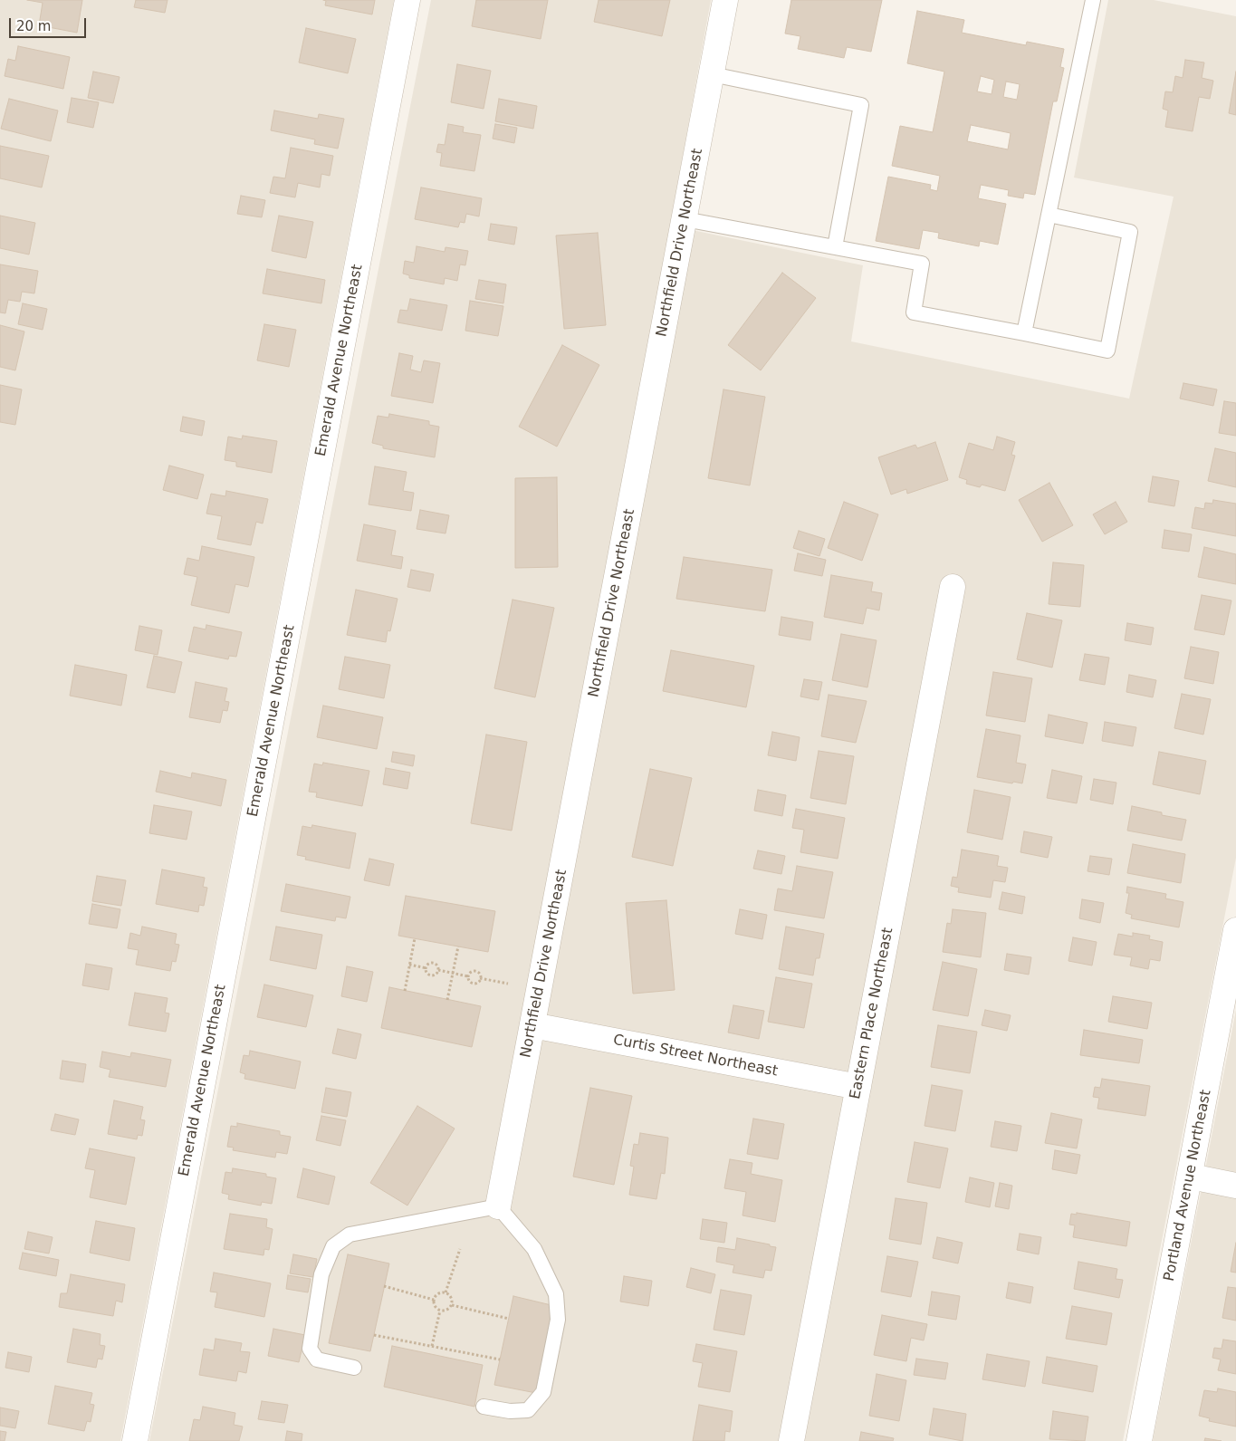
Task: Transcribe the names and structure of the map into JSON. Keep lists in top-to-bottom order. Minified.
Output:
{"streets":{"street":["Northfield Drive Northeast","Emerald Avenue Northeast","Eastern Place Northeast","Curtis Street Northeast","Portland Avenue Northeast"]},"crossings":[["Northfield Drive Northeast","Curtis Street Northeast"],["Eastern Place Northeast","Curtis Street Northeast"]],"scale_bar":"20 m"}
